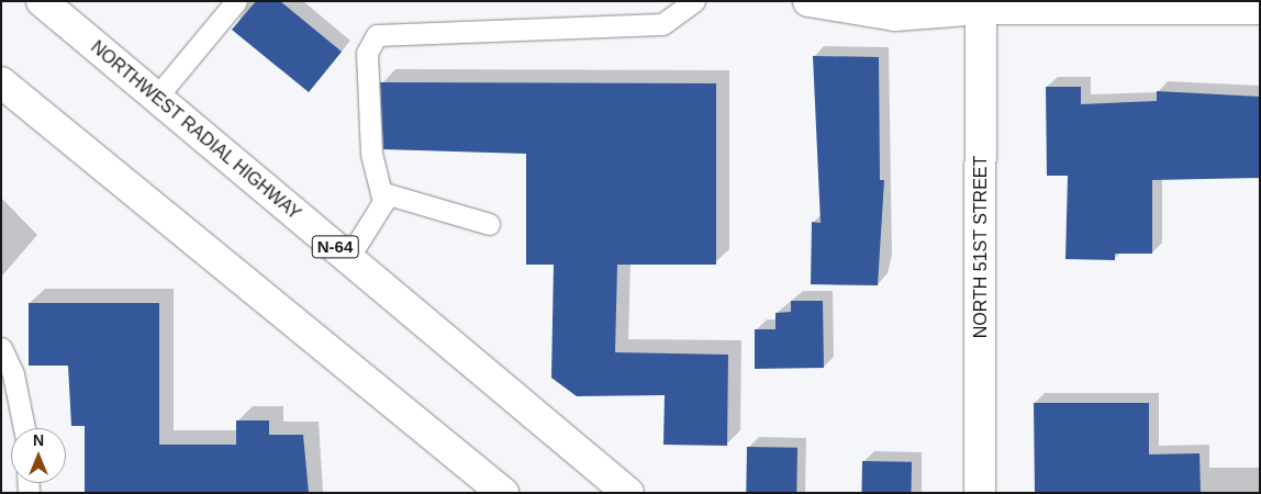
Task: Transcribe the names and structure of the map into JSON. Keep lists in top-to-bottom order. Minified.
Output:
{"streets":{"main road":["NORTHWEST RADIAL HIGHWAY","N-64","NORTH 51ST STREET"]},"north":"top"}
